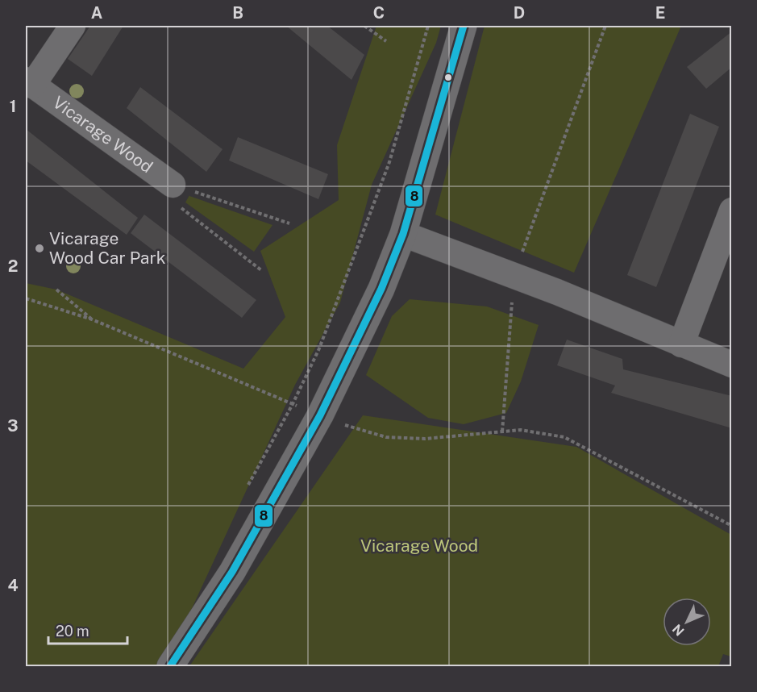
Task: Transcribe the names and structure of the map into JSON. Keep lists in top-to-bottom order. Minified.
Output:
{"streets":{"street":["Vicarage Wood"]},"parks":["Vicarage Wood"],"places":["Vicarage Wood Car Park"],"lines":["transit line 8"],"scale_bar":"20 m","north":"bottom left","grid":{"columns":["A","B","C","D","E"],"rows":["1","2","3","4"]}}
